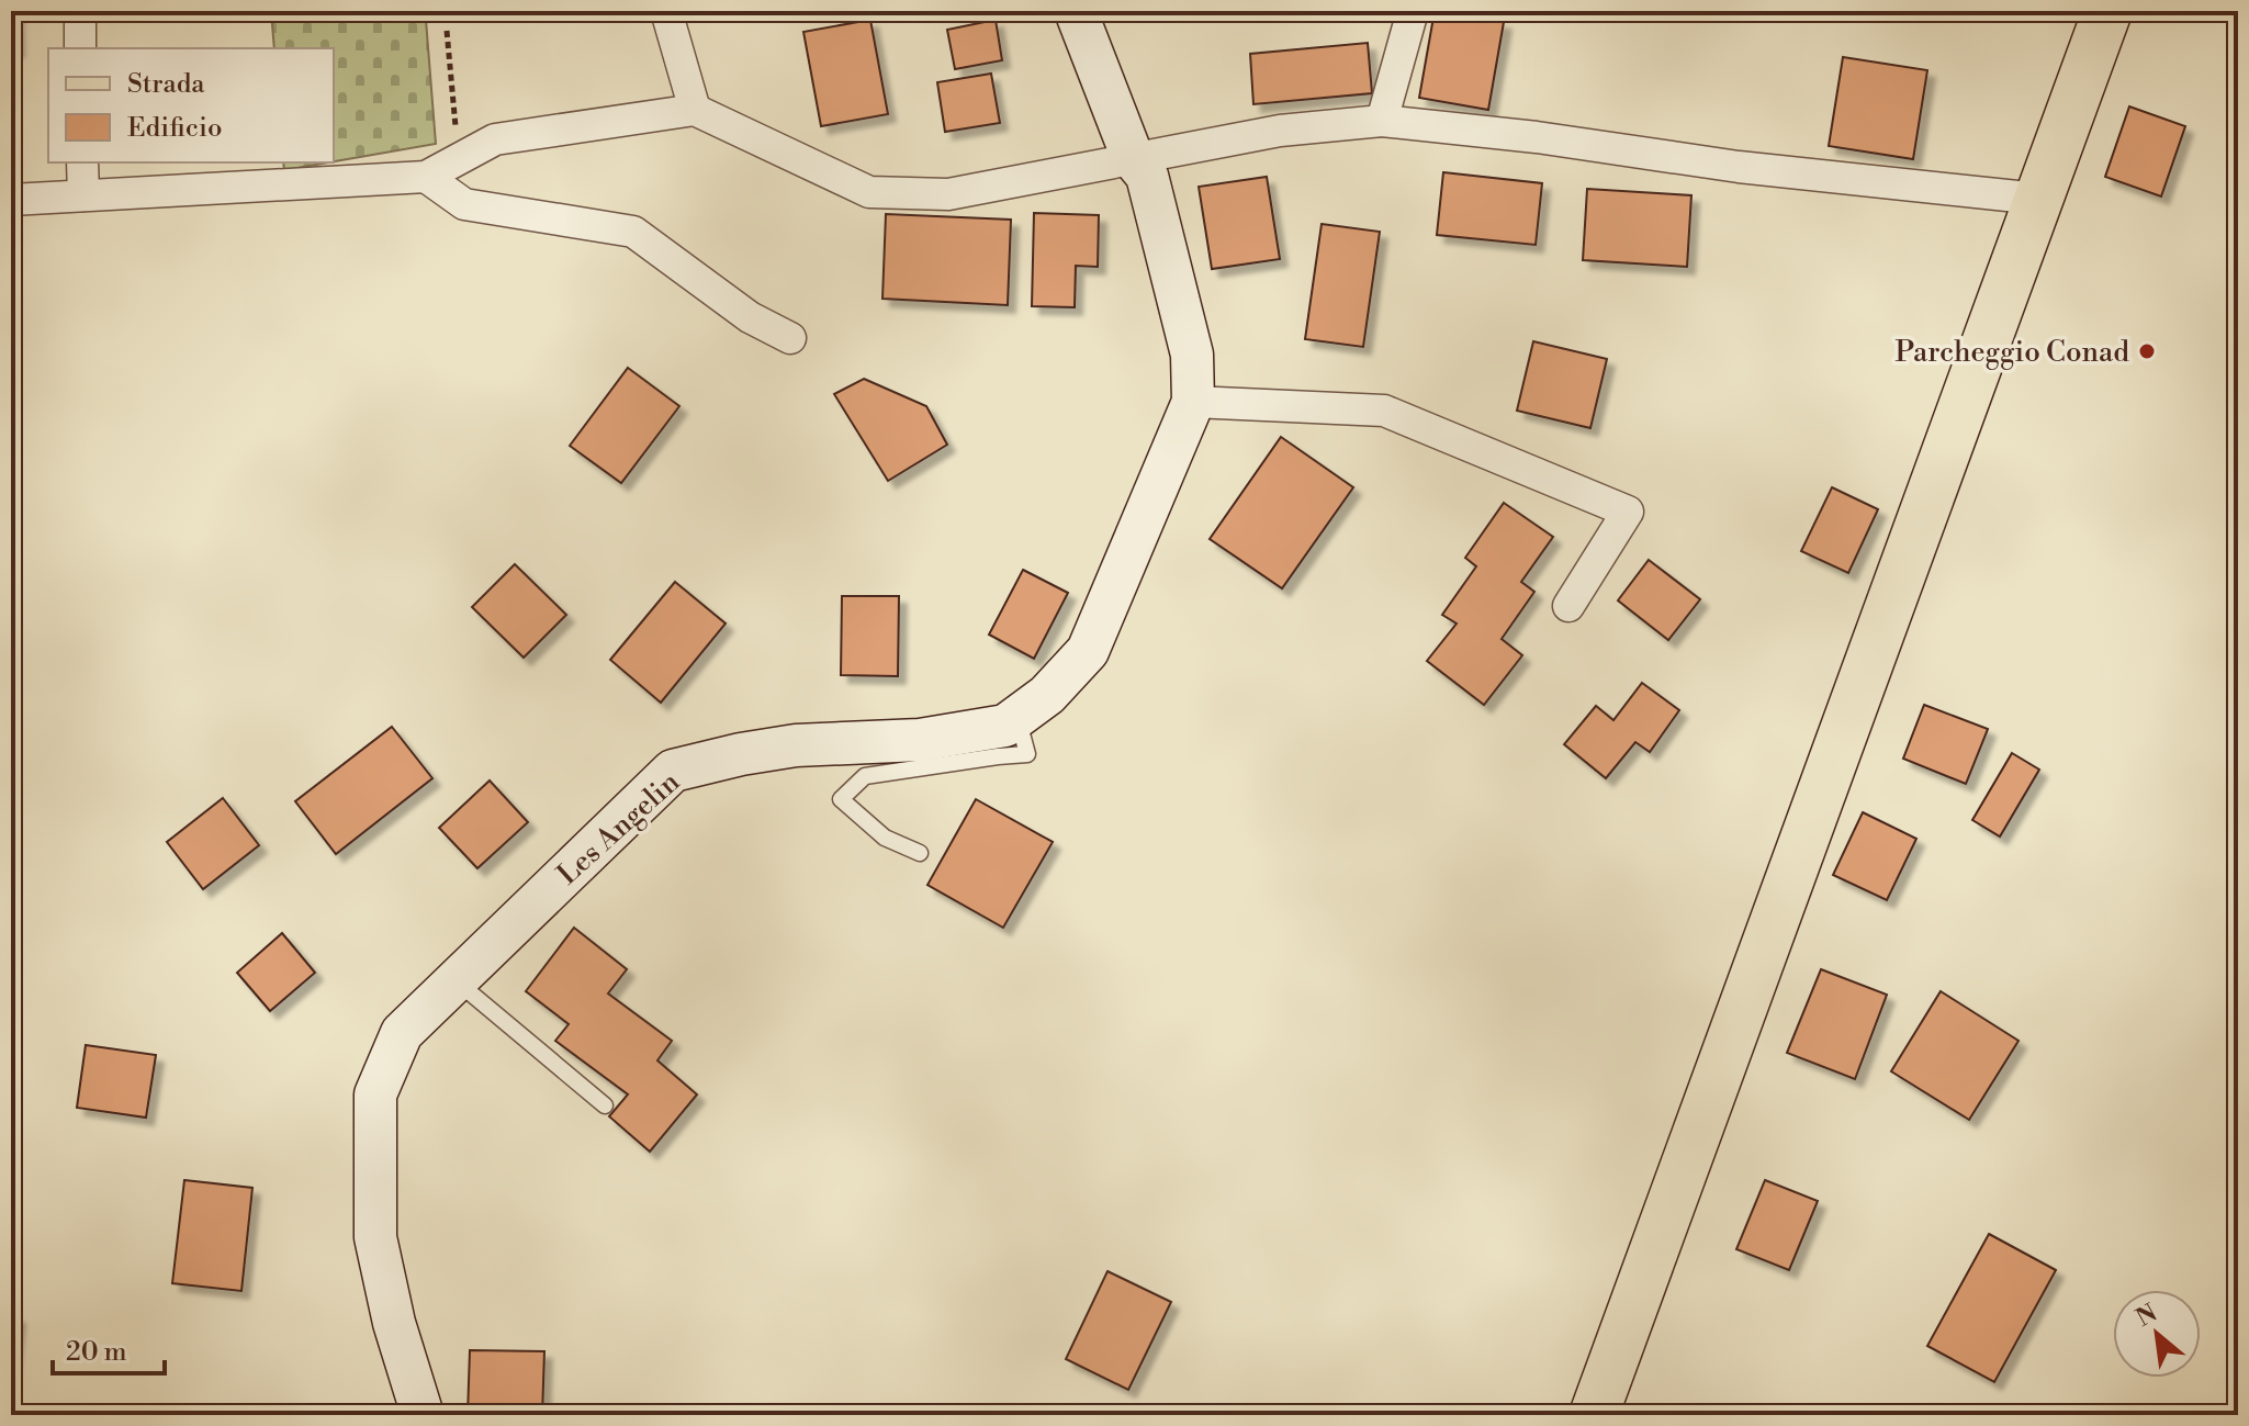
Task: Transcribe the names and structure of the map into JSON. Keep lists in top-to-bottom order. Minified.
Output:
{"streets":{"street":["Les Angelin"]},"places":["Parcheggio Conad"],"legend":["Strada","Edificio"],"scale_bar":"20 m","north":"top left"}
